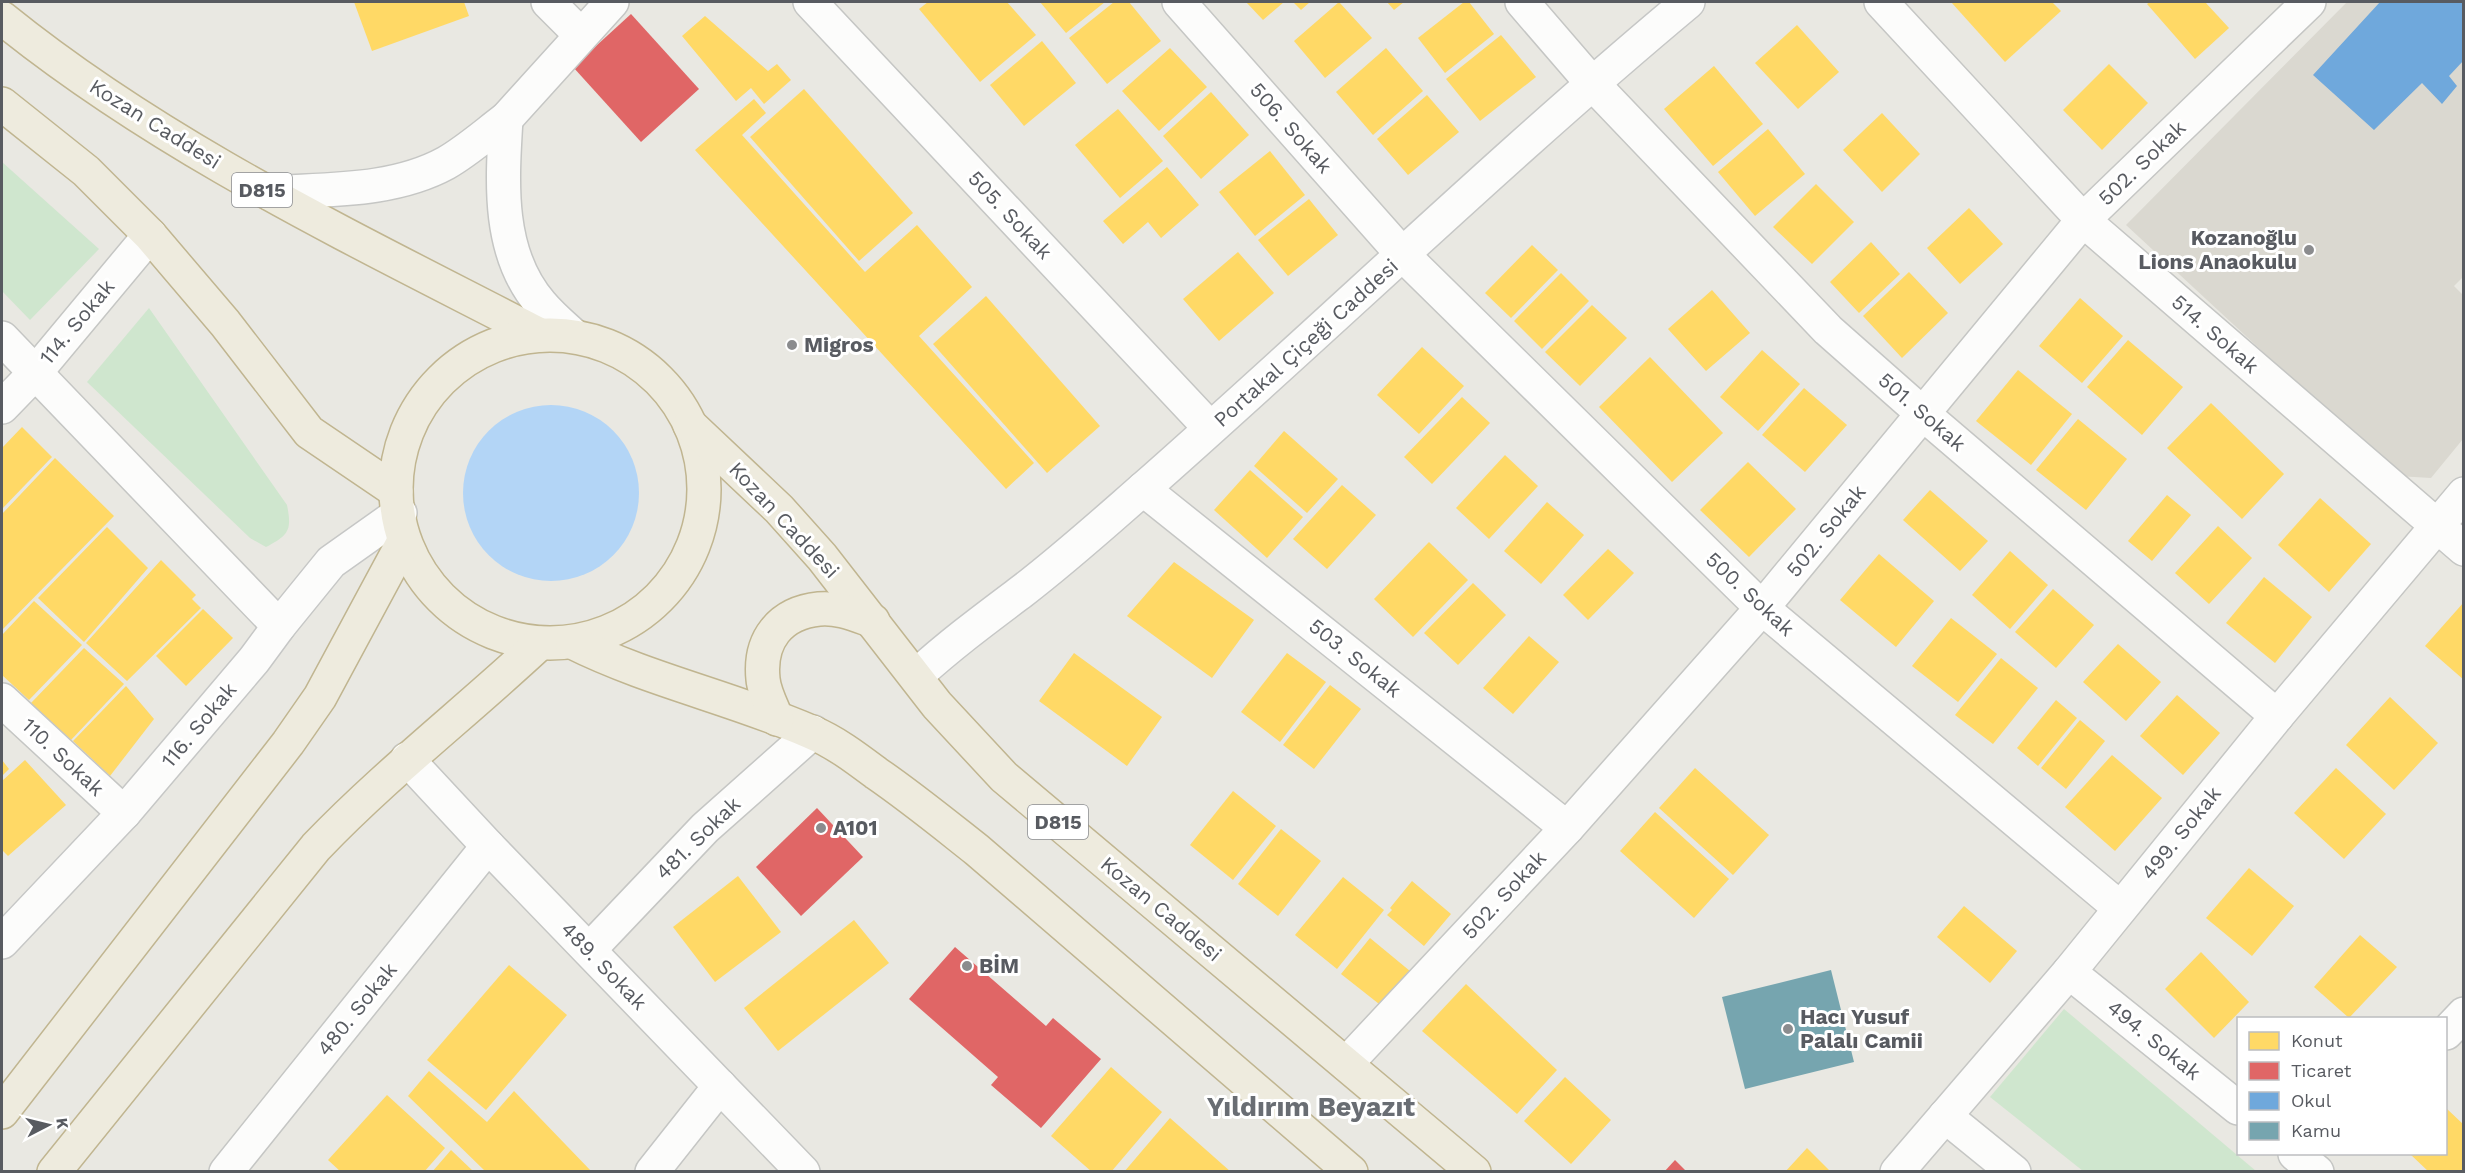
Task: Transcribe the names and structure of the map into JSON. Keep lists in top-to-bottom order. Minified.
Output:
{"streets":{"highway":["Kozan Caddesi","D815"],"street":["506. Sokak","502. Sokak","505. Sokak","114. Sokak","514. Sokak","Portakal Çiçeği Caddesi","501. Sokak","500. Sokak","503. Sokak","116. Sokak","110. Sokak","499. Sokak","481. Sokak","489. Sokak","480. Sokak","494. Sokak"]},"crossings":[["Kozan Caddesi","502. Sokak"],["Kozan Caddesi","Portakal Çiçeği Caddesi"],["506. Sokak","Portakal Çiçeği Caddesi"],["506. Sokak","500. Sokak"],["502. Sokak","514. Sokak"],["502. Sokak","501. Sokak"],["502. Sokak","500. Sokak"],["502. Sokak","503. Sokak"],["505. Sokak","Portakal Çiçeği Caddesi"],["514. Sokak","499. Sokak"],["Portakal Çiçeği Caddesi","501. Sokak"],["Portakal Çiçeği Caddesi","500. Sokak"],["Portakal Çiçeği Caddesi","503. Sokak"],["501. Sokak","499. Sokak"],["500. Sokak","499. Sokak"],["116. Sokak","110. Sokak"],["499. Sokak","494. Sokak"],["481. Sokak","489. Sokak"],["489. Sokak","480. Sokak"]],"districts":["Yıldırım Beyazıt"],"places":["Kozanoğlu Lions Anaokulu","Migros","A101","BİM","Hacı Yusuf Palalı Camii"],"legend":["Konut","Ticaret","Okul","Kamu"],"north":"right"}
